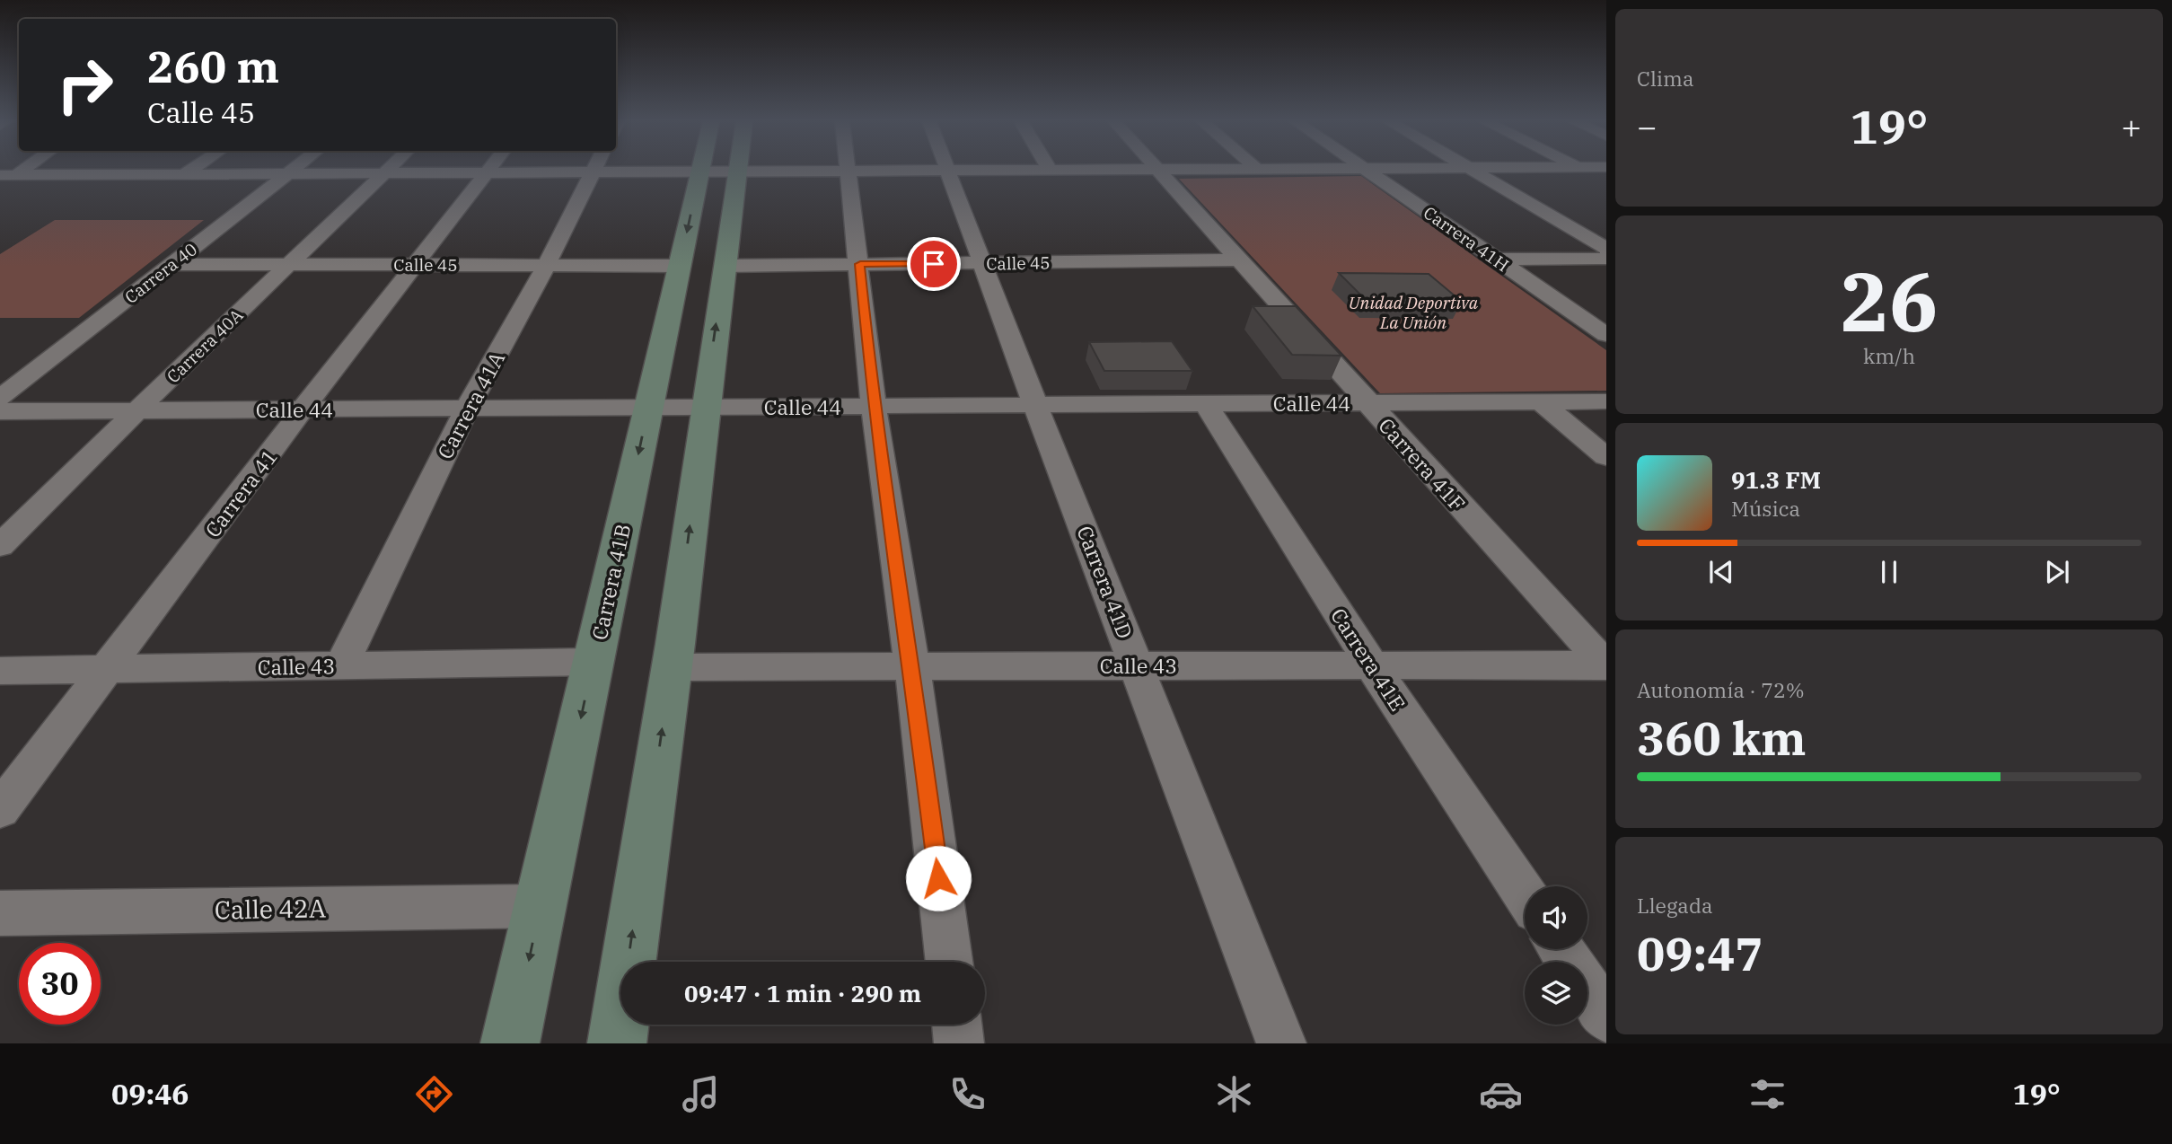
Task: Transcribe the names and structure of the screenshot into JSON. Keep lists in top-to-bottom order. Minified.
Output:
{"streets":{"street":["Carrera 41H","Calle 45","Carrera 40","Carrera 40A","Calle 44","Carrera 41A","Carrera 41F","Carrera 41","Carrera 41B","Carrera 41D","Carrera 41E","Calle 43","Calle 42A"]},"crossings":[["Calle 45","Carrera 40"],["Calle 45","Carrera 40A"],["Calle 45","Carrera 41A"],["Calle 45","Carrera 41F"],["Calle 45","Carrera 41"],["Calle 45","Carrera 41B"],["Calle 45","Carrera 41D"],["Carrera 40A","Calle 44"],["Calle 44","Carrera 41A"],["Calle 44","Carrera 41F"],["Calle 44","Carrera 41"],["Calle 44","Carrera 41B"],["Calle 44","Carrera 41D"],["Calle 44","Carrera 41E"],["Carrera 41A","Calle 43"],["Carrera 41F","Calle 43"],["Carrera 41","Calle 43"],["Carrera 41B","Calle 43"],["Carrera 41B","Calle 42A"],["Carrera 41D","Calle 43"],["Carrera 41E","Calle 43"]],"parks":["Unidad Deportiva La Unión"],"page":{"tile":["Clima",["26","km/h"],["Autonomía · 72%","360 km"],["Llegada","09:47"]],"turn":["260 m","Calle 45"],"heat":["−","19°","+"],"song":["91.3 FM","Música"],"limit":"30","trip":"09:47 · 1 min · 290 m","tabs":["09:46","19°"]}}
